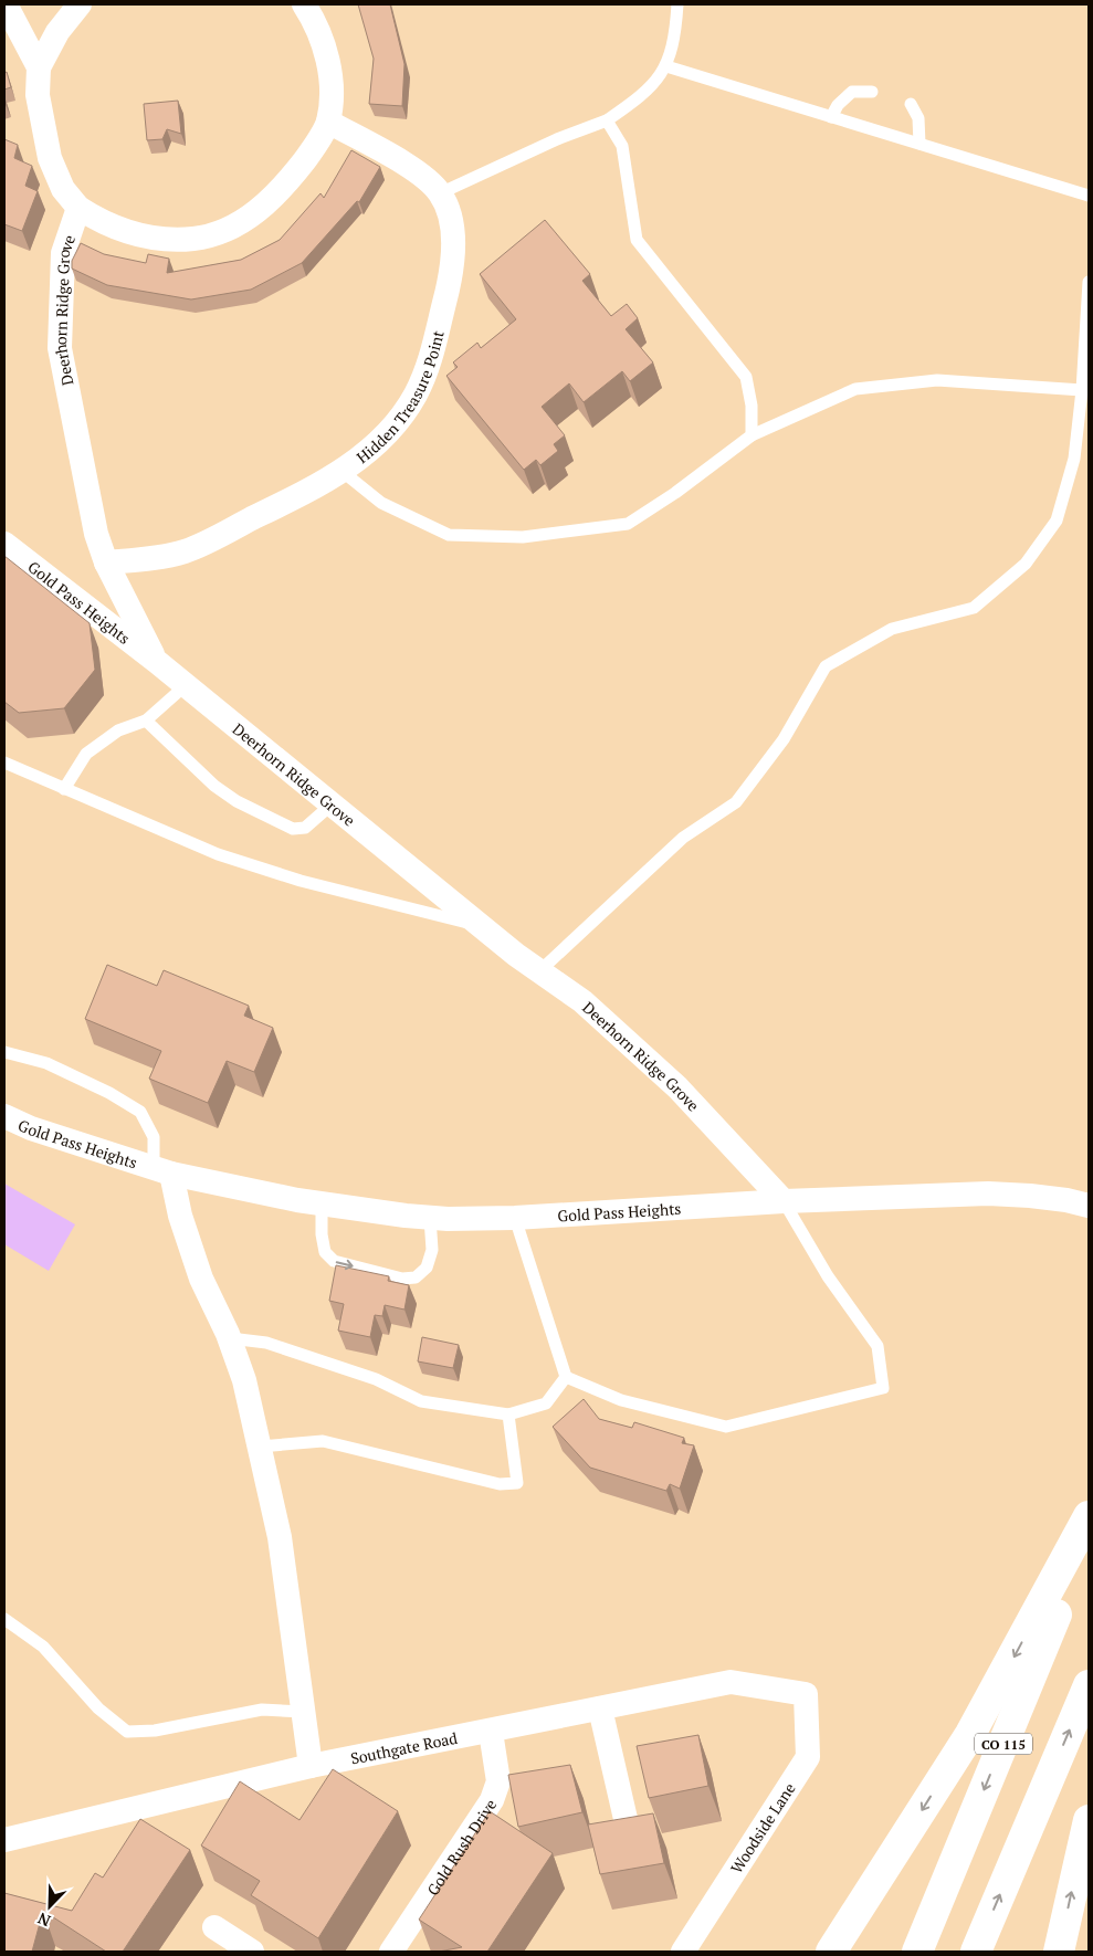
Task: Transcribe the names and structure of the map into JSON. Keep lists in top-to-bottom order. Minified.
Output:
{"streets":{"highway":["CO 115"],"street":["Deerhorn Ridge Grove","Hidden Treasure Point","Gold Pass Heights","Southgate Road","Woodside Lane","Gold Rush Drive"]},"crossings":[["Deerhorn Ridge Grove","Hidden Treasure Point"],["Deerhorn Ridge Grove","Gold Pass Heights"],["Southgate Road","Woodside Lane"],["Southgate Road","Gold Rush Drive"]],"north":"bottom left"}
